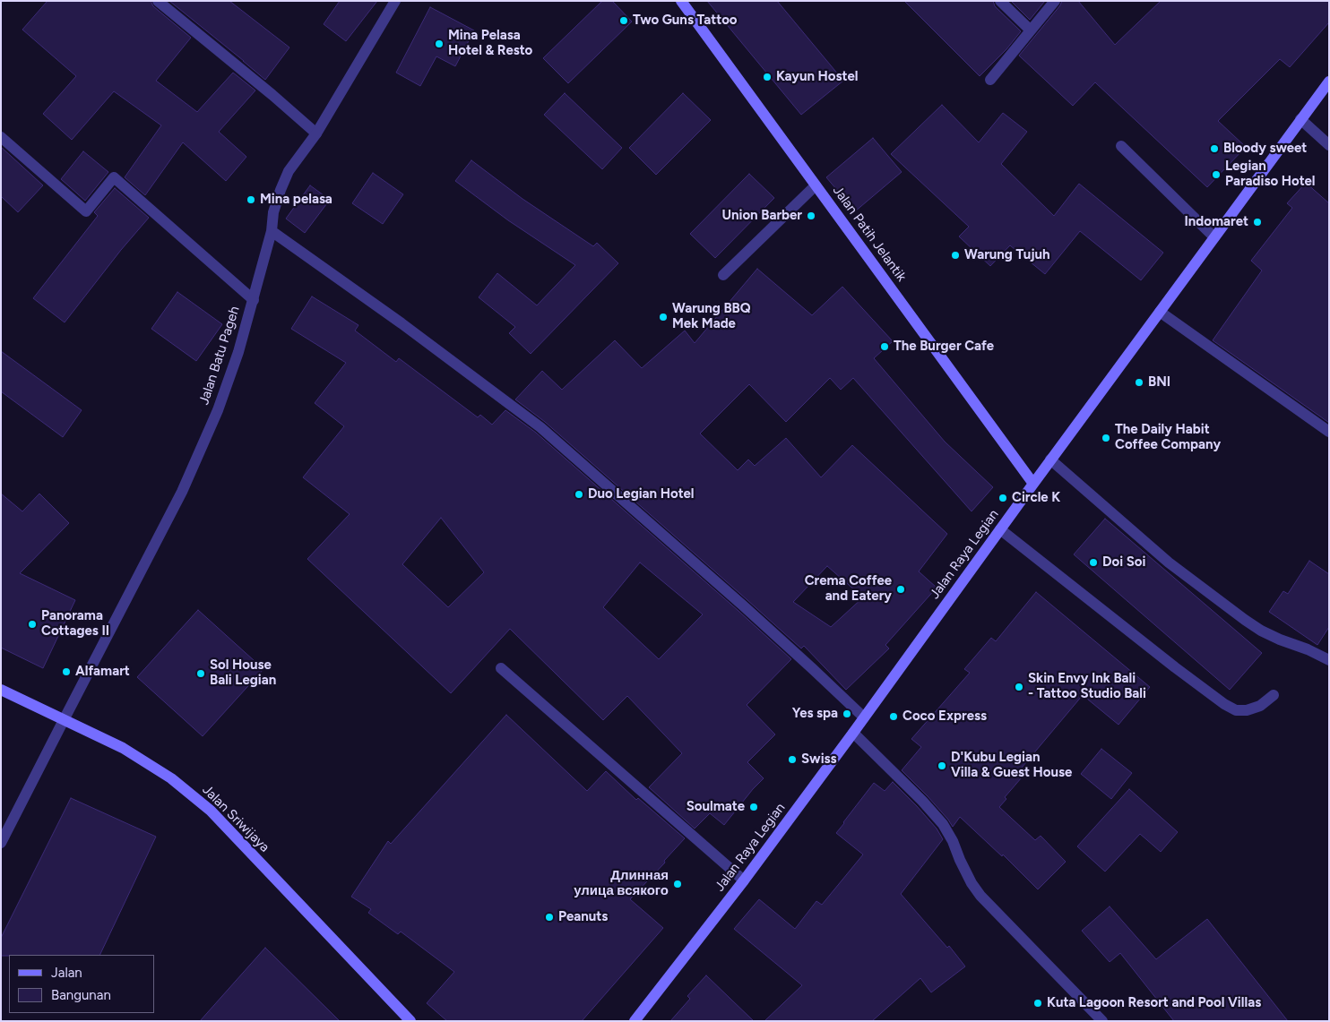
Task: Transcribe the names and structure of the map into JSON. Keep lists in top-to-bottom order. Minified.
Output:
{"streets":{"main road":["Jalan Patih Jelantik","Jalan Raya Legian","Jalan Sriwijaya"],"street":["Jalan Batu Pageh"]},"crossings":[["Jalan Patih Jelantik","Jalan Raya Legian"],["Jalan Batu Pageh","Jalan Sriwijaya"]],"places":["Two Guns Tattoo","Mina Pelasa Hotel & Resto","Kayun Hostel","Bloody sweet","Legian Paradiso Hotel","Mina pelasa","Union Barber","Indomaret","Warung Tujuh","Warung BBQ Mek Made","The Burger Cafe","BNI","The Daily Habit Coffee Company","Duo Legian Hotel","Circle K","Doi Soi","Crema Coffee and Eatery","Panorama Cottages II","Alfamart","Sol House Bali Legian","Skin Envy Ink Bali - Tattoo Studio Bali","Yes spa","Coco Express","Swiss","D'Kubu Legian Villa & Guest House","Soulmate","Длинная улица всякого","Peanuts","Kuta Lagoon Resort and Pool Villas"],"legend":["Jalan","Bangunan"]}
